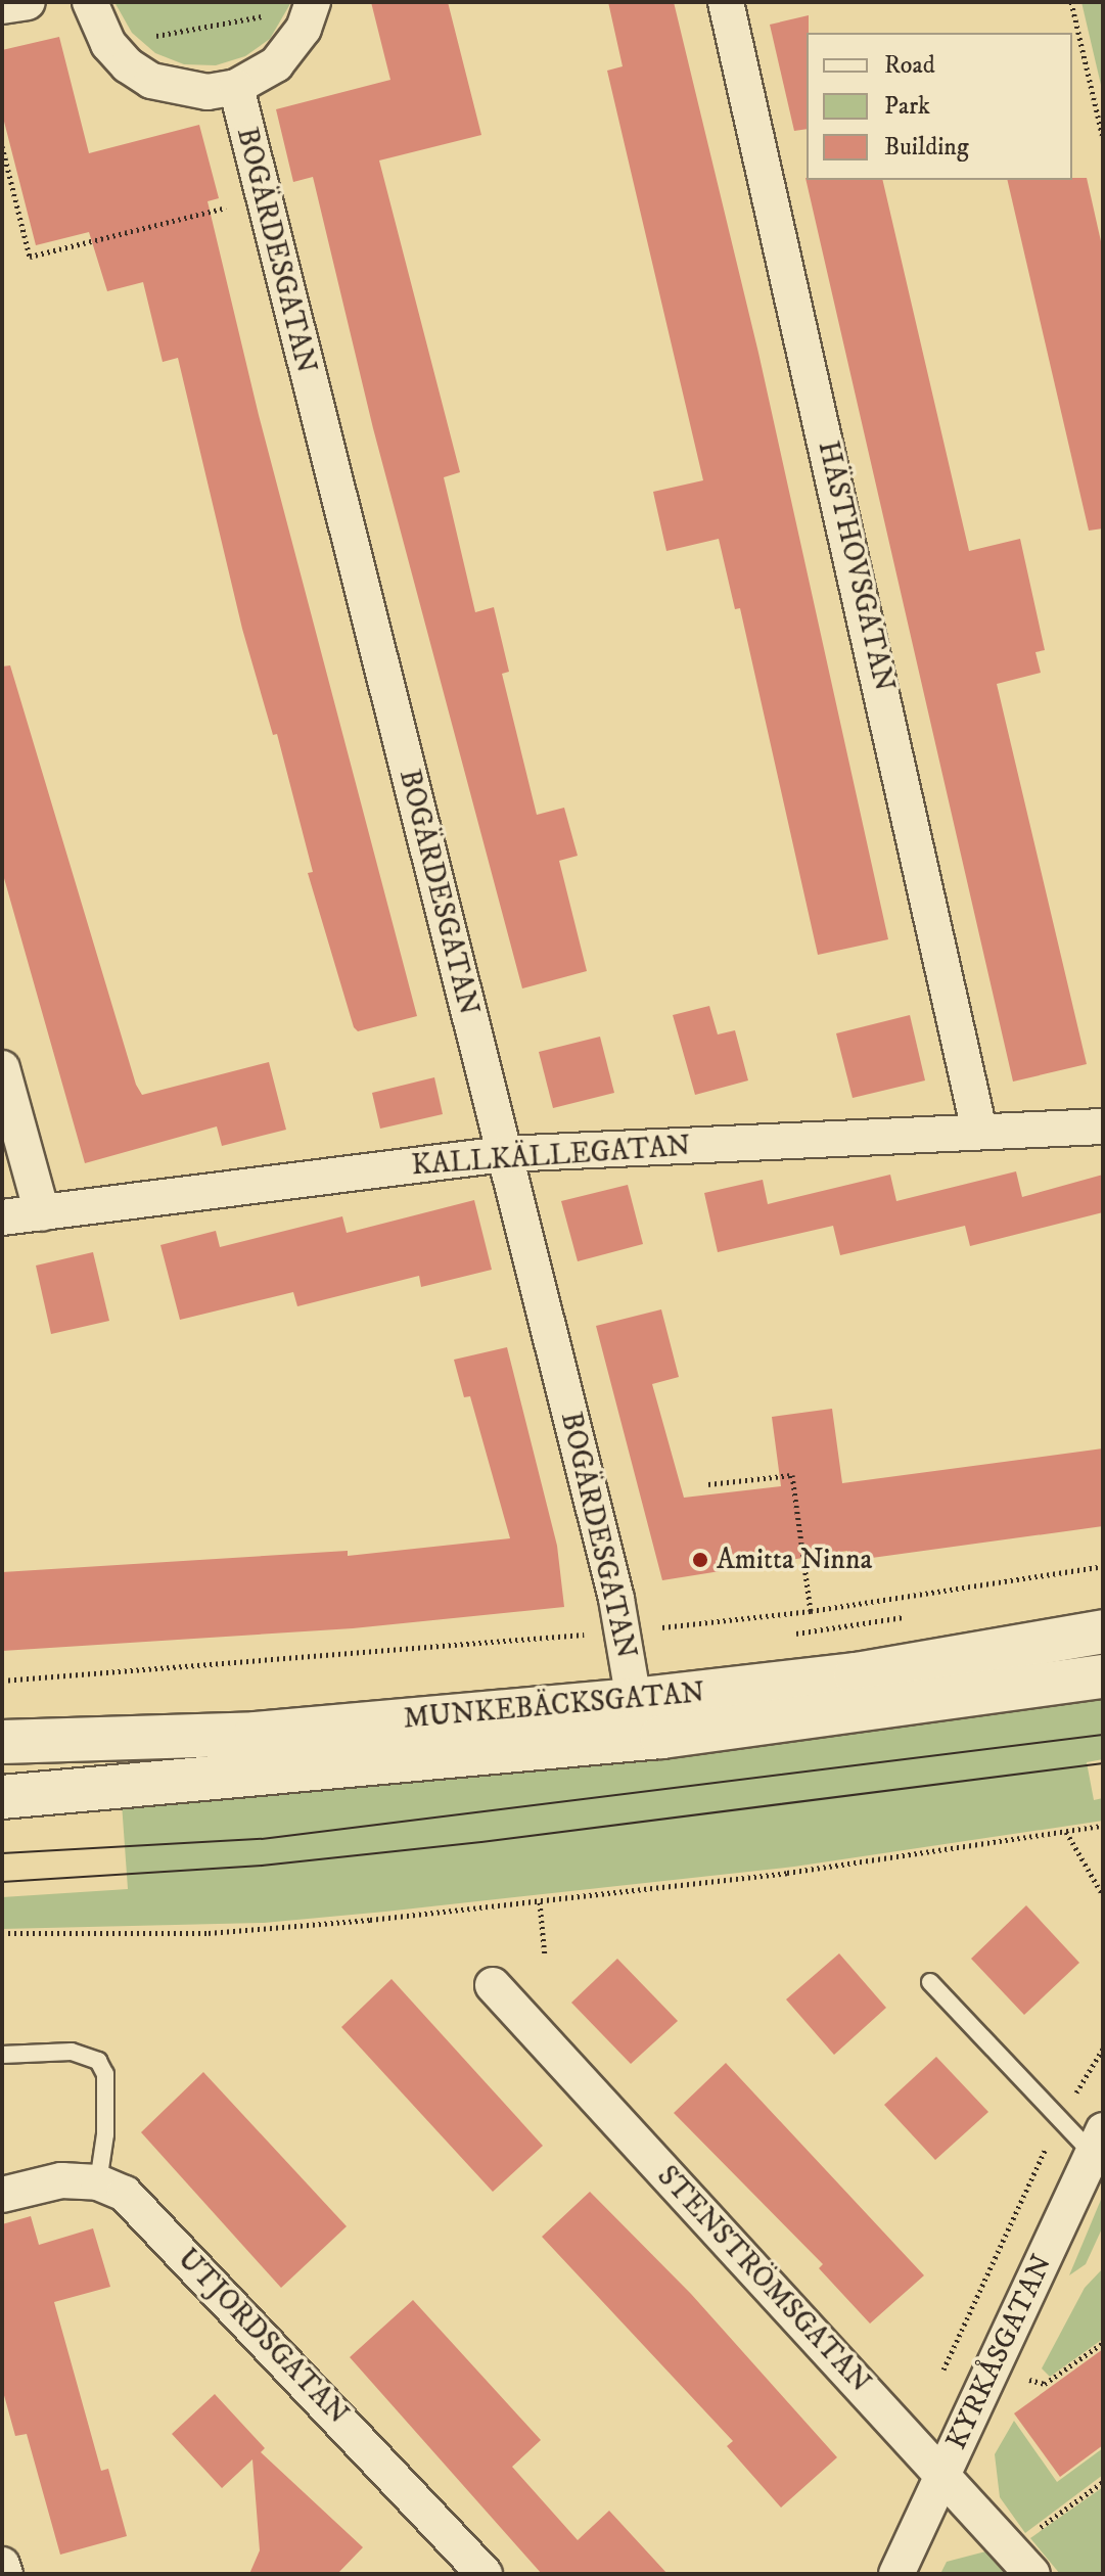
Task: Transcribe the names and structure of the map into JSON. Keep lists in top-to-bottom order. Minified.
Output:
{"streets":{"street":["BOGÄRDESGATAN","HÄSTHOVSGATAN","KALLKÄLLEGATAN","MUNKEBÄCKSGATAN","STENSTRÖMSGATAN","UTJORDSGATAN","KYRKÅSGATAN"]},"crossings":[["BOGÄRDESGATAN","KALLKÄLLEGATAN"],["BOGÄRDESGATAN","MUNKEBÄCKSGATAN"],["HÄSTHOVSGATAN","KALLKÄLLEGATAN"],["STENSTRÖMSGATAN","KYRKÅSGATAN"]],"places":["Amitta Ninna"],"legend":["Road","Park","Building"]}
